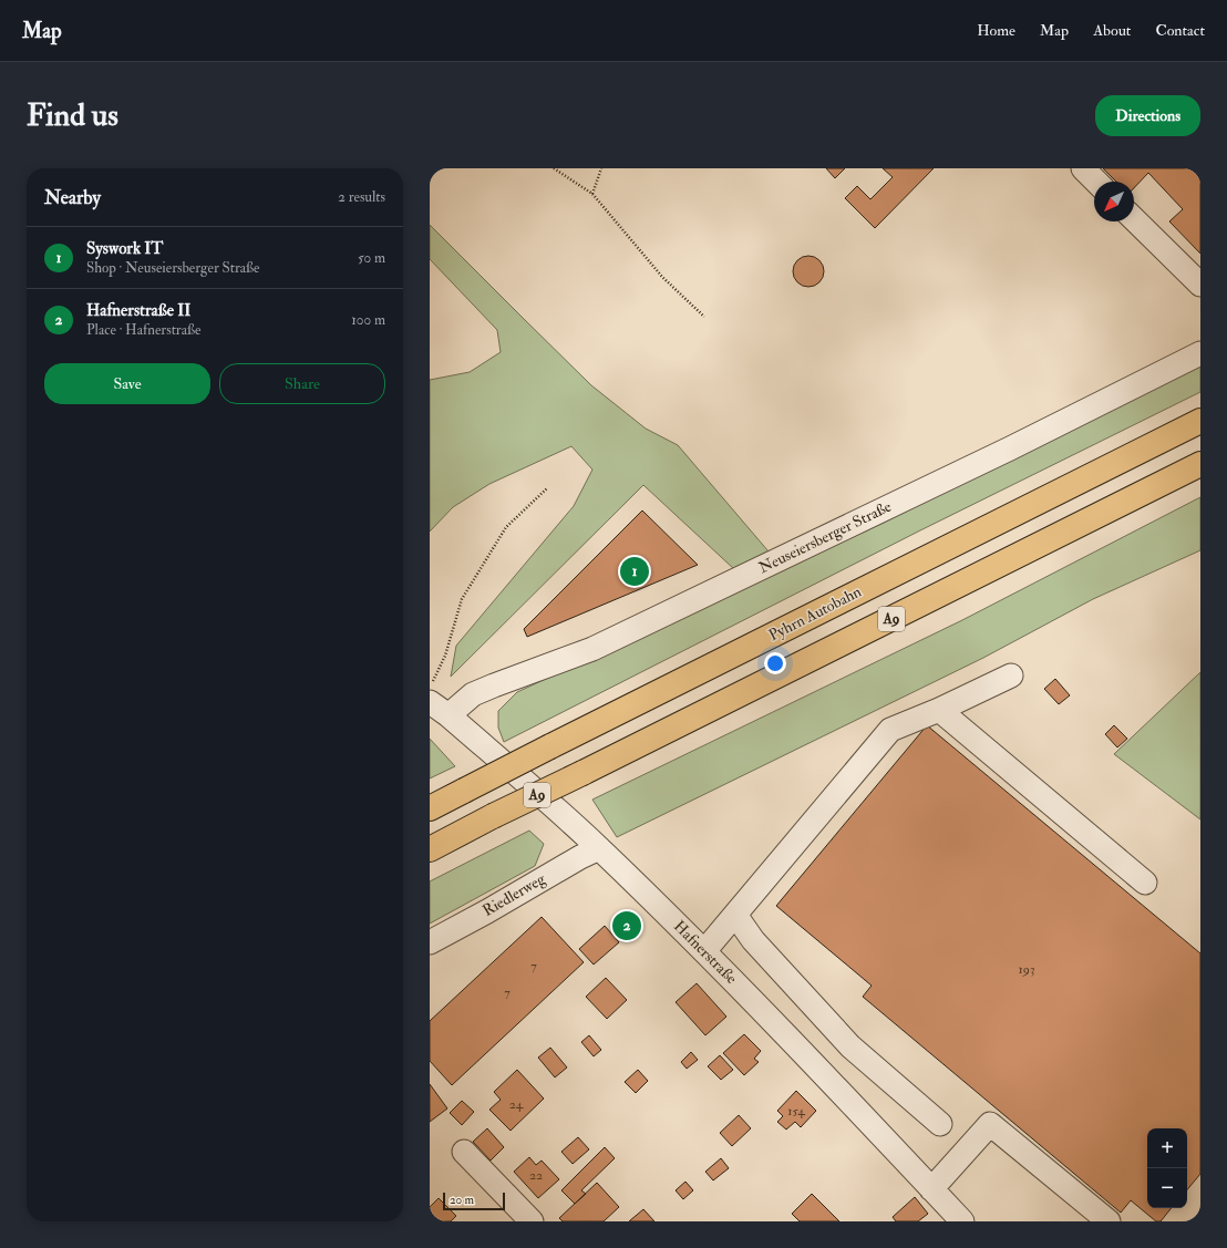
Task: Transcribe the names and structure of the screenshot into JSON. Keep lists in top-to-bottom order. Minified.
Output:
{"streets":{"highway":["Pyhrn Autobahn","A9"],"street":["Neuseiersberger Straße","Riedlerweg","Hafnerstraße"]},"crossings":[["Neuseiersberger Straße","Hafnerstraße"],["Riedlerweg","Hafnerstraße"]],"house_numbers":["7","193","7","24","154","22"],"scale_bar":"20 m","north":"bottom left","page":{"header":"Map","nav":["Home","Map","About","Contact"],"buttons":["Directions",["Save","Share"]],"title":"Find us","heading":["Nearby","2 results"],"list":[{"mark":"1","name":"Syswork IT","note":"Shop · Neuseiersberger Straße","value":"50 m"},{"mark":"2","name":"Hafnerstraße II","note":"Place · Hafnerstraße","value":"100 m"}],"pins":["1","2"],"map_buttons":["+","−"],"scale":"20 m"}}
